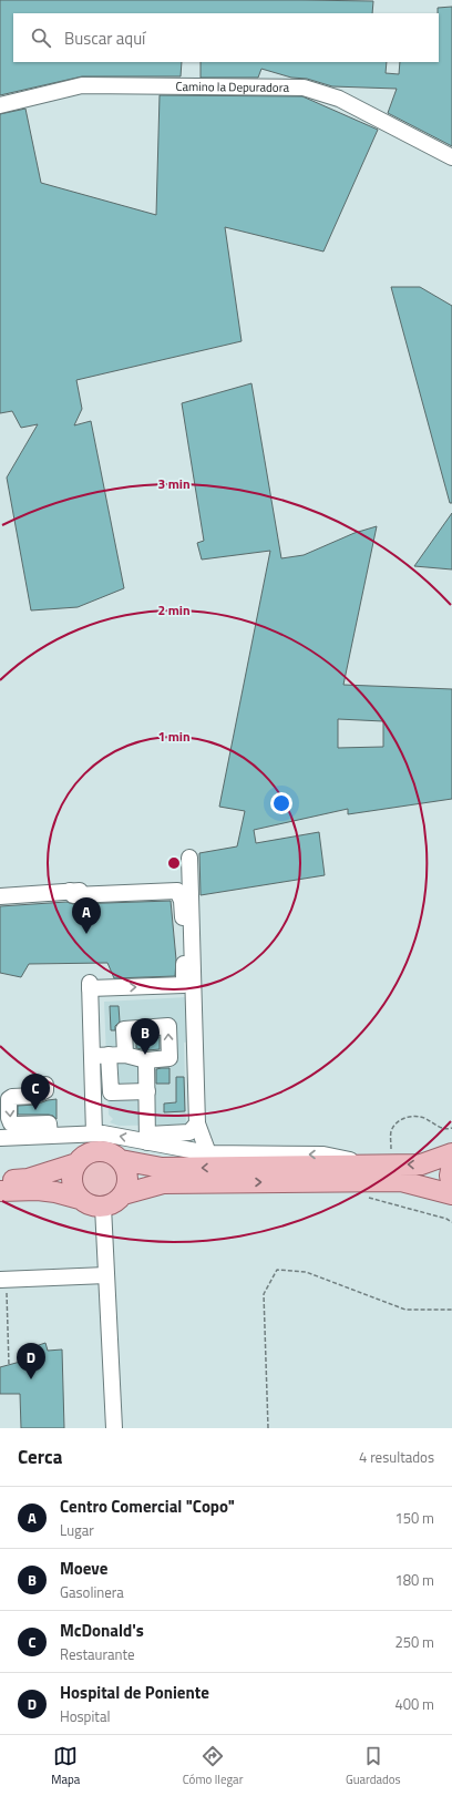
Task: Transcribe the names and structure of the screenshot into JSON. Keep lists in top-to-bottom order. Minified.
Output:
{"streets":{"street":["Camino la Depuradora"]},"page":{"search":"Buscar aquí","pins":["A","B","C","D"],"heading":["Cerca","4 resultados"],"list":[{"mark":"A","name":"Centro Comercial \"Copo\"","note":"Lugar","value":"150 m"},{"mark":"B","name":"Moeve","note":"Gasolinera","value":"180 m"},{"mark":"C","name":"McDonald's","note":"Restaurante","value":"250 m"},{"mark":"D","name":"Hospital de Poniente","note":"Hospital","value":"400 m"}],"nav":["Mapa","Cómo llegar","Guardados"]},"rings":["3 min","2 min","1 min"]}
